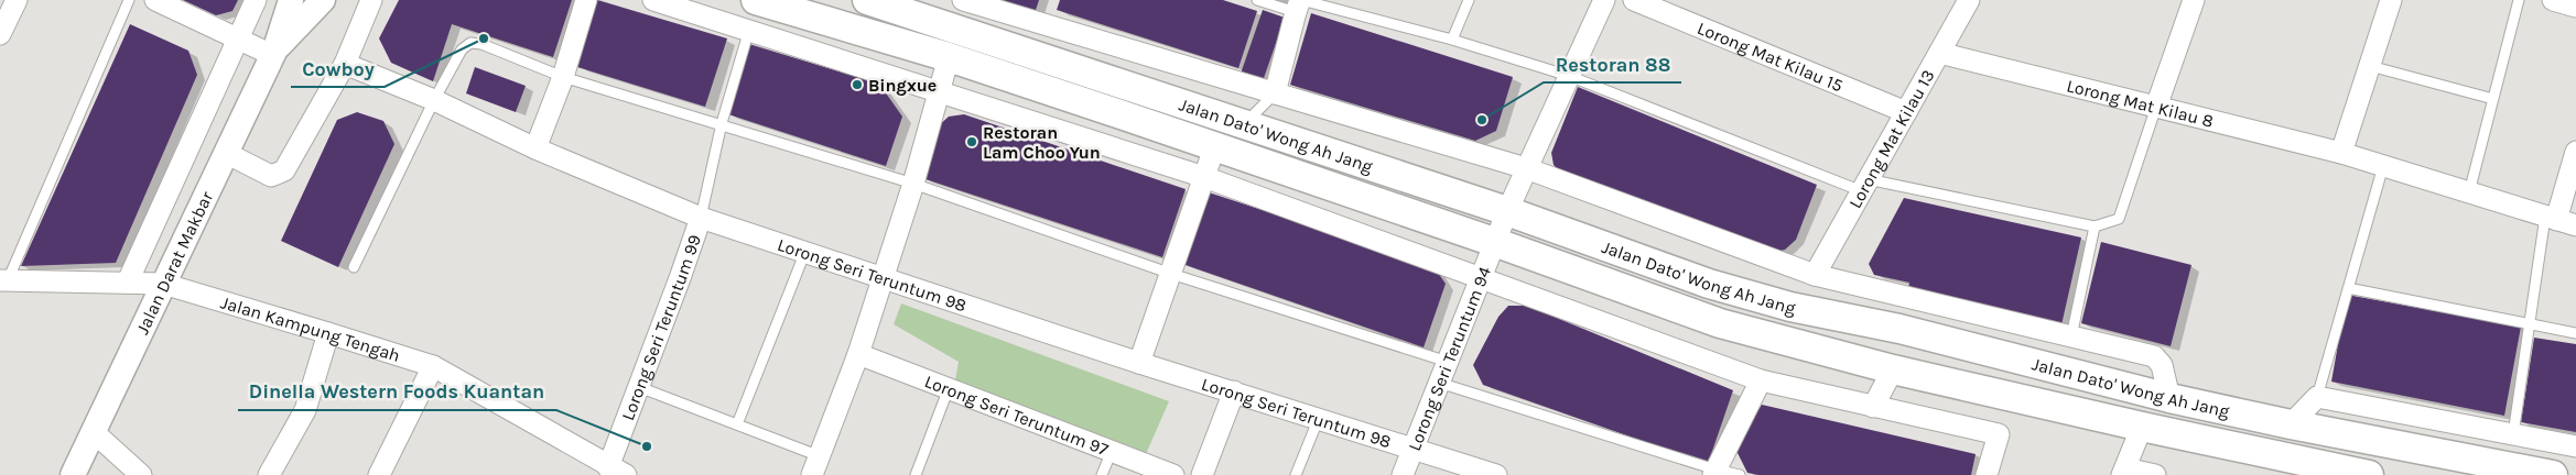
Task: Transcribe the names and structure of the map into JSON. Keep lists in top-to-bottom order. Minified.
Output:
{"streets":{"main road":["Jalan Dato' Wong Ah Jang"],"street":["Lorong Mat Kilau 15","Lorong Mat Kilau 8","Lorong Mat Kilau 13","Jalan Darat Makbar","Lorong Seri Teruntum 98","Lorong Seri Teruntum 99","Jalan Kampung Tengah","Lorong Seri Teruntum 94","Lorong Seri Teruntum 97"]},"crossings":[["Lorong Mat Kilau 15","Lorong Mat Kilau 13"],["Lorong Mat Kilau 8","Lorong Mat Kilau 13"],["Jalan Dato' Wong Ah Jang","Lorong Seri Teruntum 94"],["Jalan Darat Makbar","Jalan Kampung Tengah"],["Lorong Seri Teruntum 98","Lorong Seri Teruntum 99"],["Lorong Seri Teruntum 98","Lorong Seri Teruntum 94"],["Lorong Seri Teruntum 99","Jalan Kampung Tengah"]],"places":["Cowboy","Bingxue","Restoran 88","Restoran Lam Choo Yun","Dinella Western Foods Kuantan"]}
